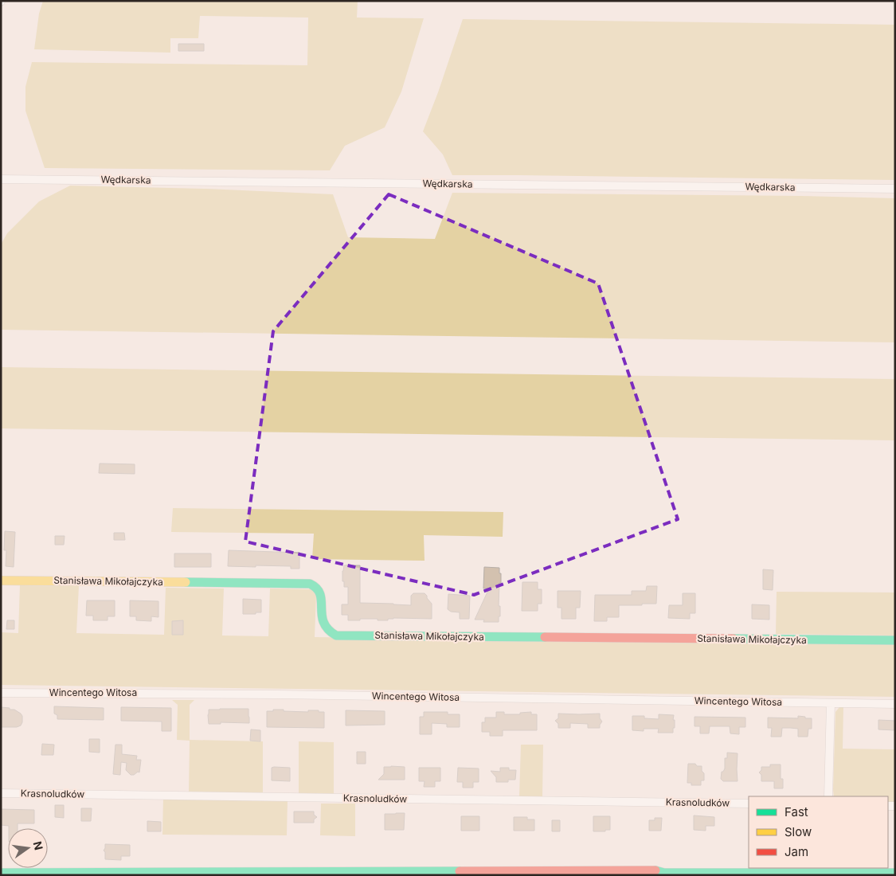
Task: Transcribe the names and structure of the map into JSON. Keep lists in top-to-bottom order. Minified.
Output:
{"streets":{"street":["Wędkarska","Stanisława Mikołajczyka","Wincentego Witosa","Krasnoludków"]},"legend":["Fast","Slow","Jam"],"north":"right"}
